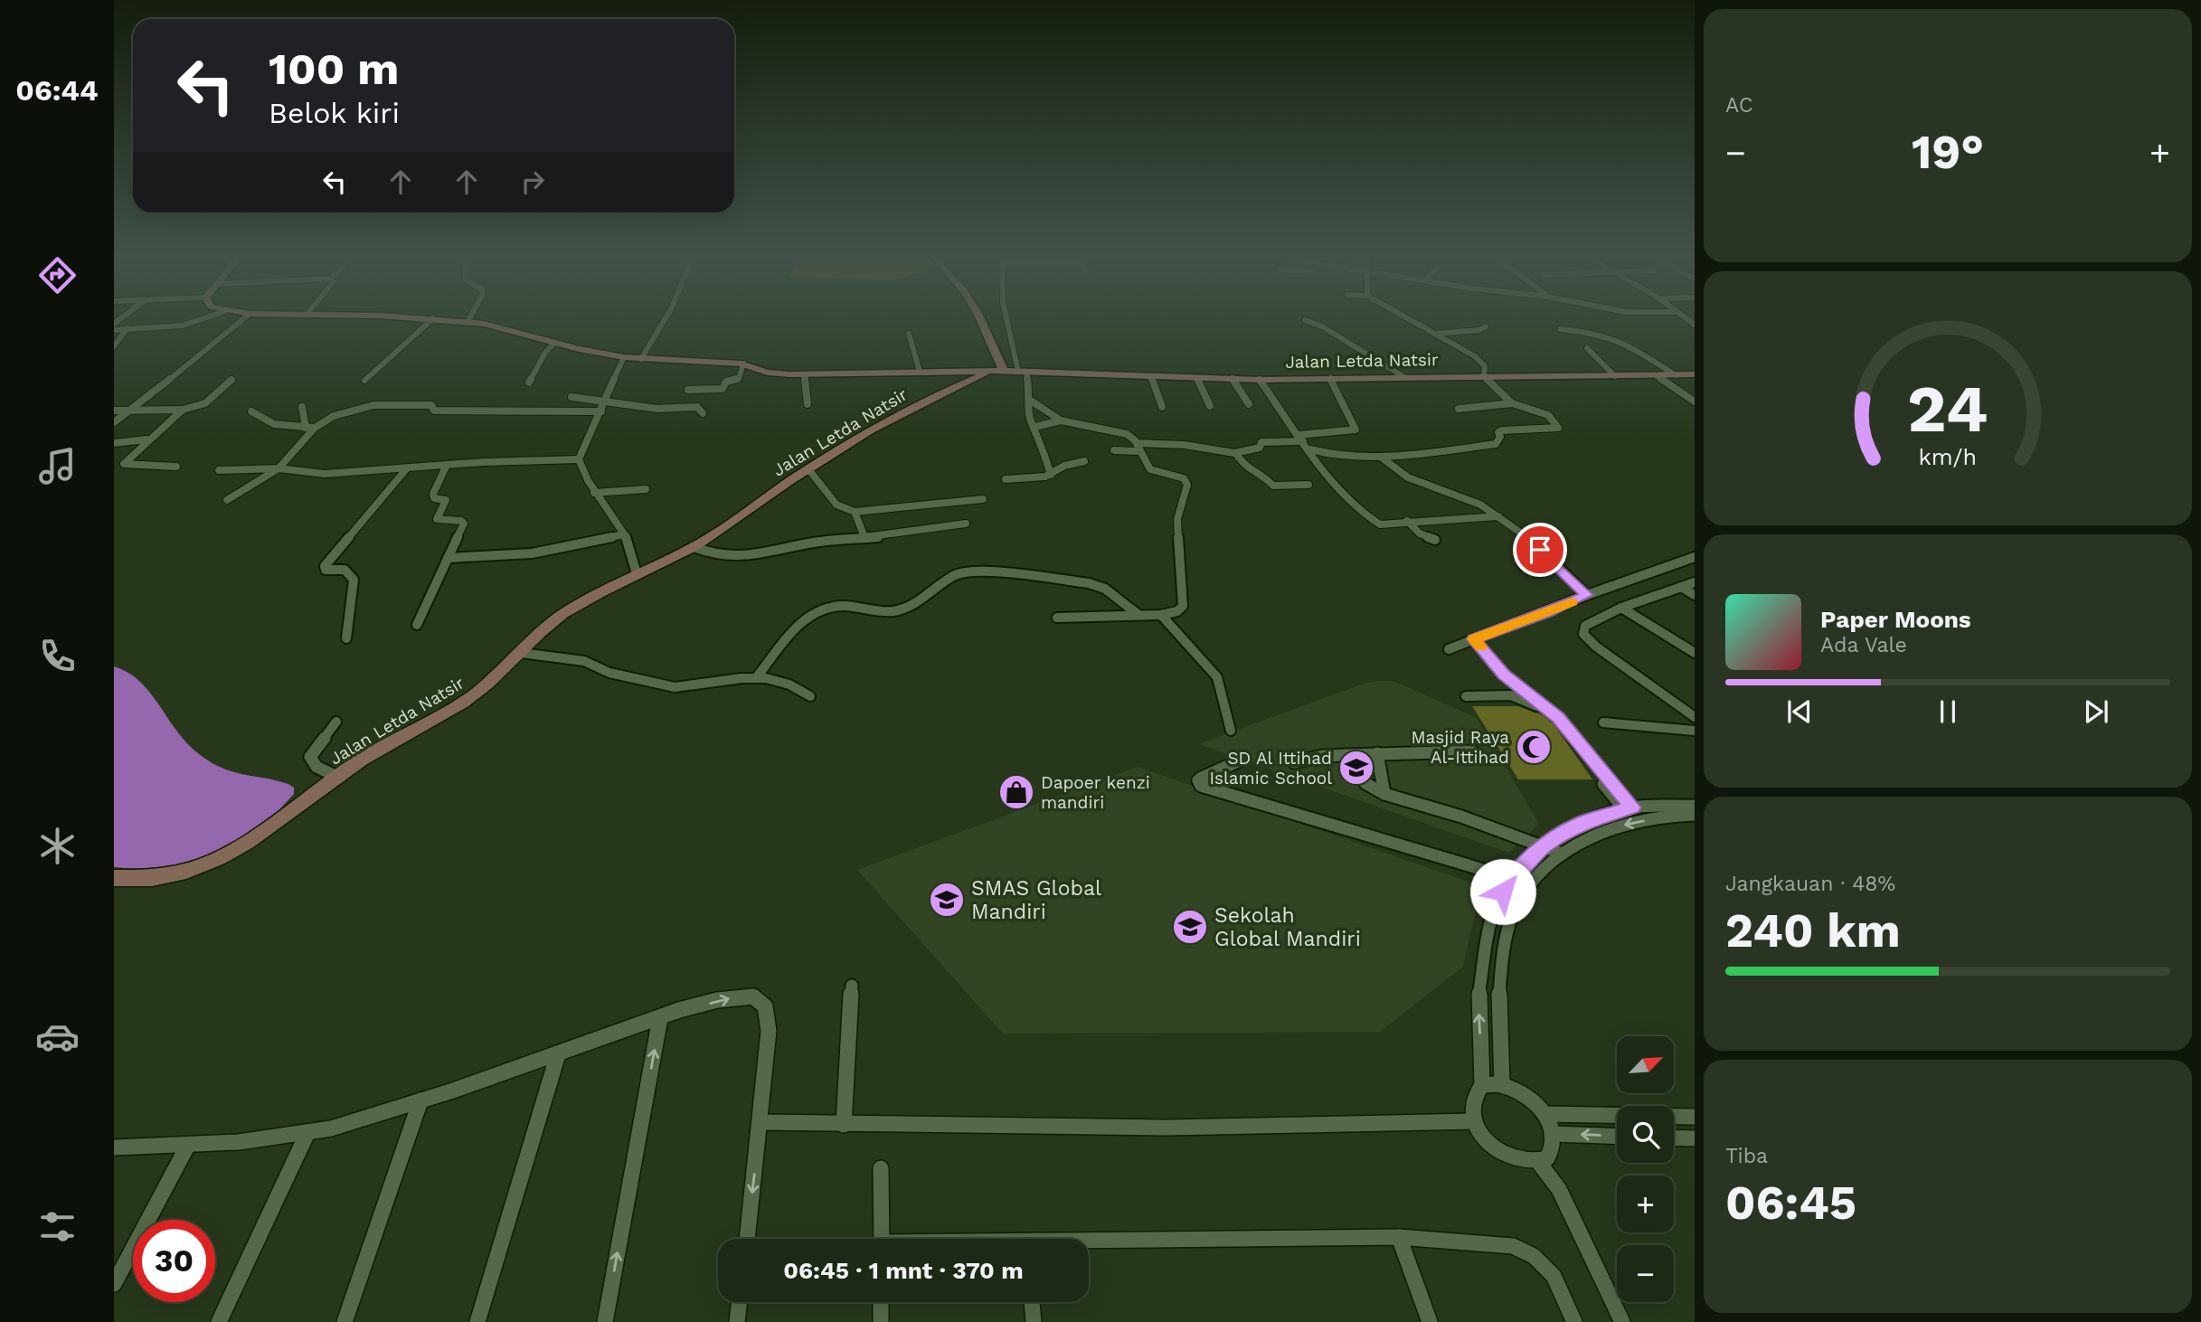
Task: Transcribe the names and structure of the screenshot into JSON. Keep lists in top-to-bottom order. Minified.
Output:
{"streets":{"street":["Jalan Letda Natsir"]},"places":{"mosque":["Masjid Raya Al-Ittihad"],"school or university":["SD Al Ittihad Islamic School","SMAS Global Mandiri","Sekolah Global Mandiri"],"shop":["Dapoer kenzi mandiri"]},"north":"top right","page":{"tabs":"06:44","tile":["AC",["Jangkauan · 48%","240 km"],["Tiba","06:45"]],"turn":["100 m","Belok kiri"],"heat":["−","19°","+"],"song":["Paper Moons","Ada Vale"],"map_buttons":["+","−"],"limit":"30","trip":"06:45 · 1 mnt · 370 m","gauge":["24","km/h"]}}
